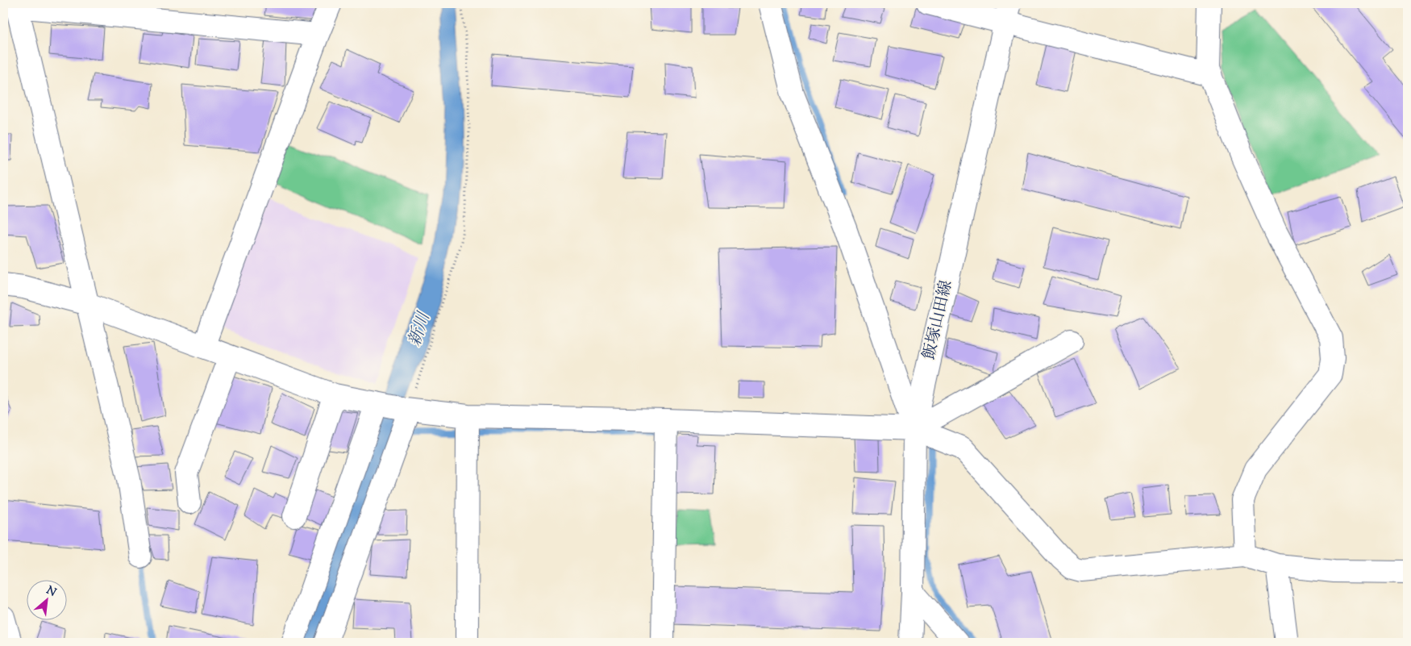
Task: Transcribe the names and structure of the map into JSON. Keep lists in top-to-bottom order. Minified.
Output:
{"streets":{"street":["飯塚山田線"]},"water":["新川"],"north":"top right"}
